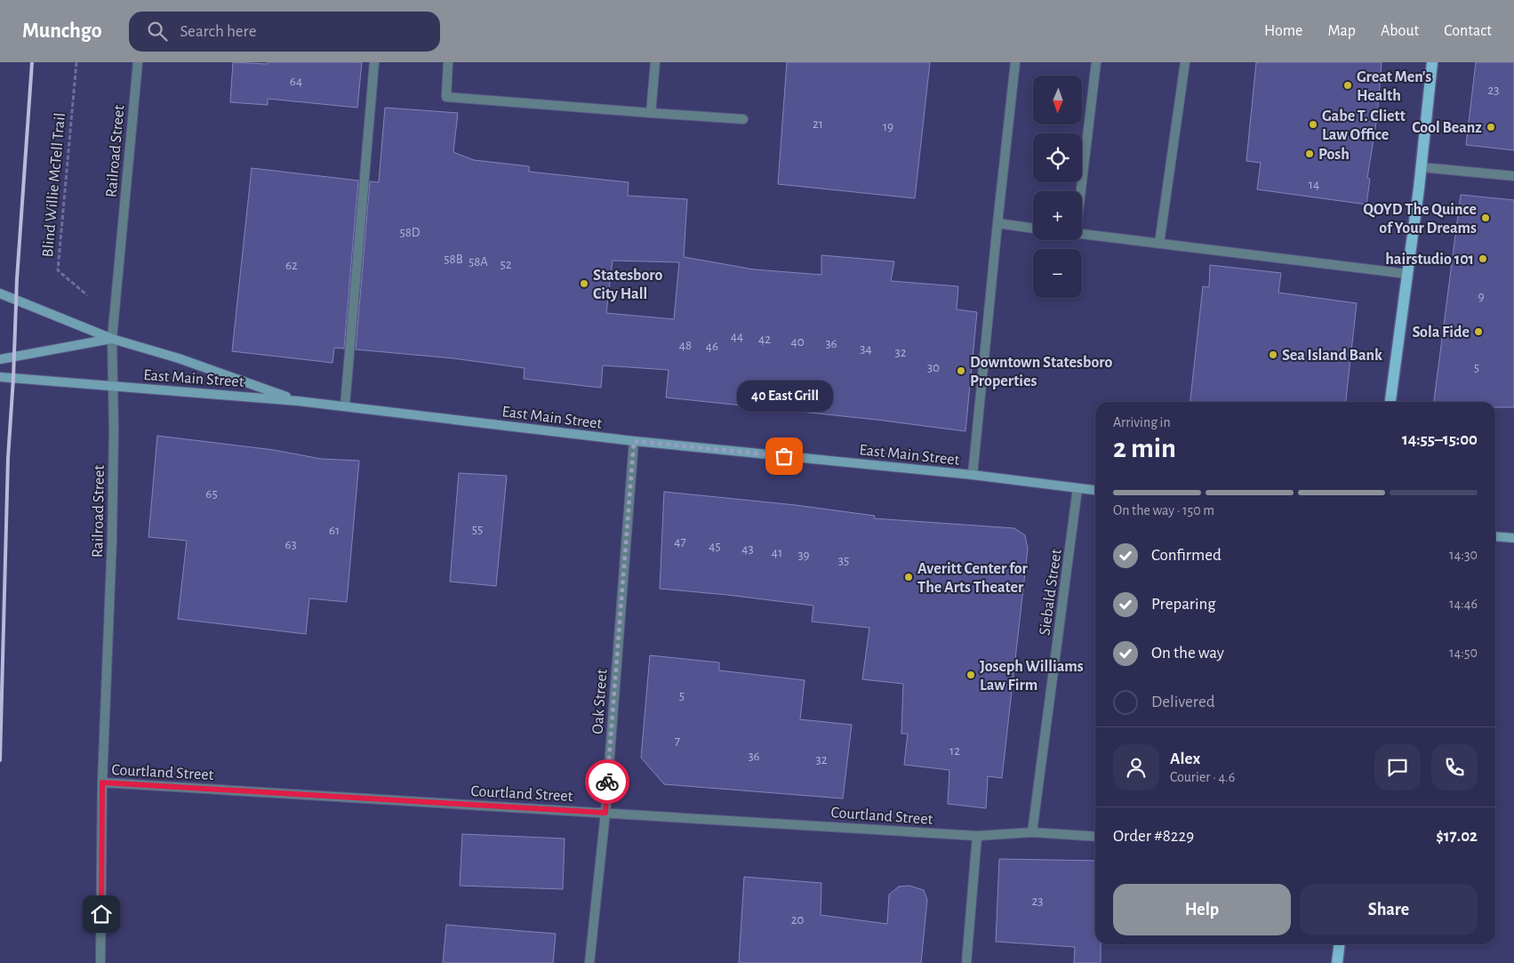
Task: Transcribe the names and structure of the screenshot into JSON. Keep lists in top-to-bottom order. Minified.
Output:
{"streets":{"main road":["East Main Street"],"street":["Railroad Street","Siebald Street","Oak Street","Courtland Street"],"path":["Blind Willie McTell Trail"]},"crossings":[["Railroad Street","East Main Street"],["Railroad Street","Courtland Street"],["East Main Street","Siebald Street"],["East Main Street","Oak Street"],["Siebald Street","Courtland Street"],["Oak Street","Courtland Street"]],"places":["Great Men's Health","Gabe T. Cliett Law Office","Cool Beanz","Posh","QOYD The Quince of Your Dreams","hairstudio 101","Statesboro City Hall","Sola Fide","Sea Island Bank","Downtown Statesboro Properties","40 East Grill","Averitt Center for The Arts Theater","Joseph Williams Law Firm"],"house_numbers":["64","23","21","19","14","58D","58B","58A","52","62","9","44","42","40","36","48","46","34","32","30","5","65","55","61","47","63","45","43","41","39","35","5","7","12","36","32","23","20"],"north":"bottom","page":{"header":"Munchgo","search":"Search here","nav":["Home","Map","About","Contact"],"map_buttons":["+","−"],"bubble":"40 East Grill","heading":["2 min","Arriving in","14:55–15:00"],"panel":["Alex","Courier · 4.6","Order #8229","$17.02"],"bar":"On the way · 150 m","list":[["Confirmed","14:30"],["Preparing","14:46"],["On the way","14:50"],"Delivered"],"buttons":["Help","Share"]}}
